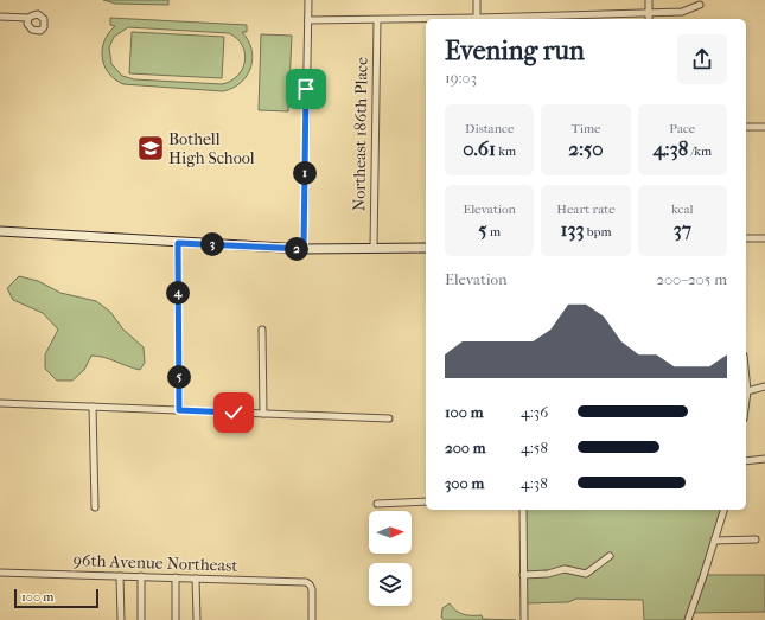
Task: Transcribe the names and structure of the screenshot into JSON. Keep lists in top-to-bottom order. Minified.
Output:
{"streets":{"street":["Northeast 186th Place","96th Avenue Northeast"]},"places":{"school or university":["Bothell High School"]},"scale_bar":"100 m","north":"right","page":{"heading":["Evening run","19:03"],"stats":[["Distance","0.61 km"],["Time","2:50"],["Pace","4:38 /km"],["Elevation","5 m"],["Heart rate","133 bpm"],["kcal","37"]],"pins":["1","3","2","4","5"],"chart":["Elevation","200–205 m"],"list":[{"name":"100 m","note":"4:36"},{"name":"200 m","note":"4:58"},{"name":"300 m","note":"4:38"}],"scale":"100 m"}}
